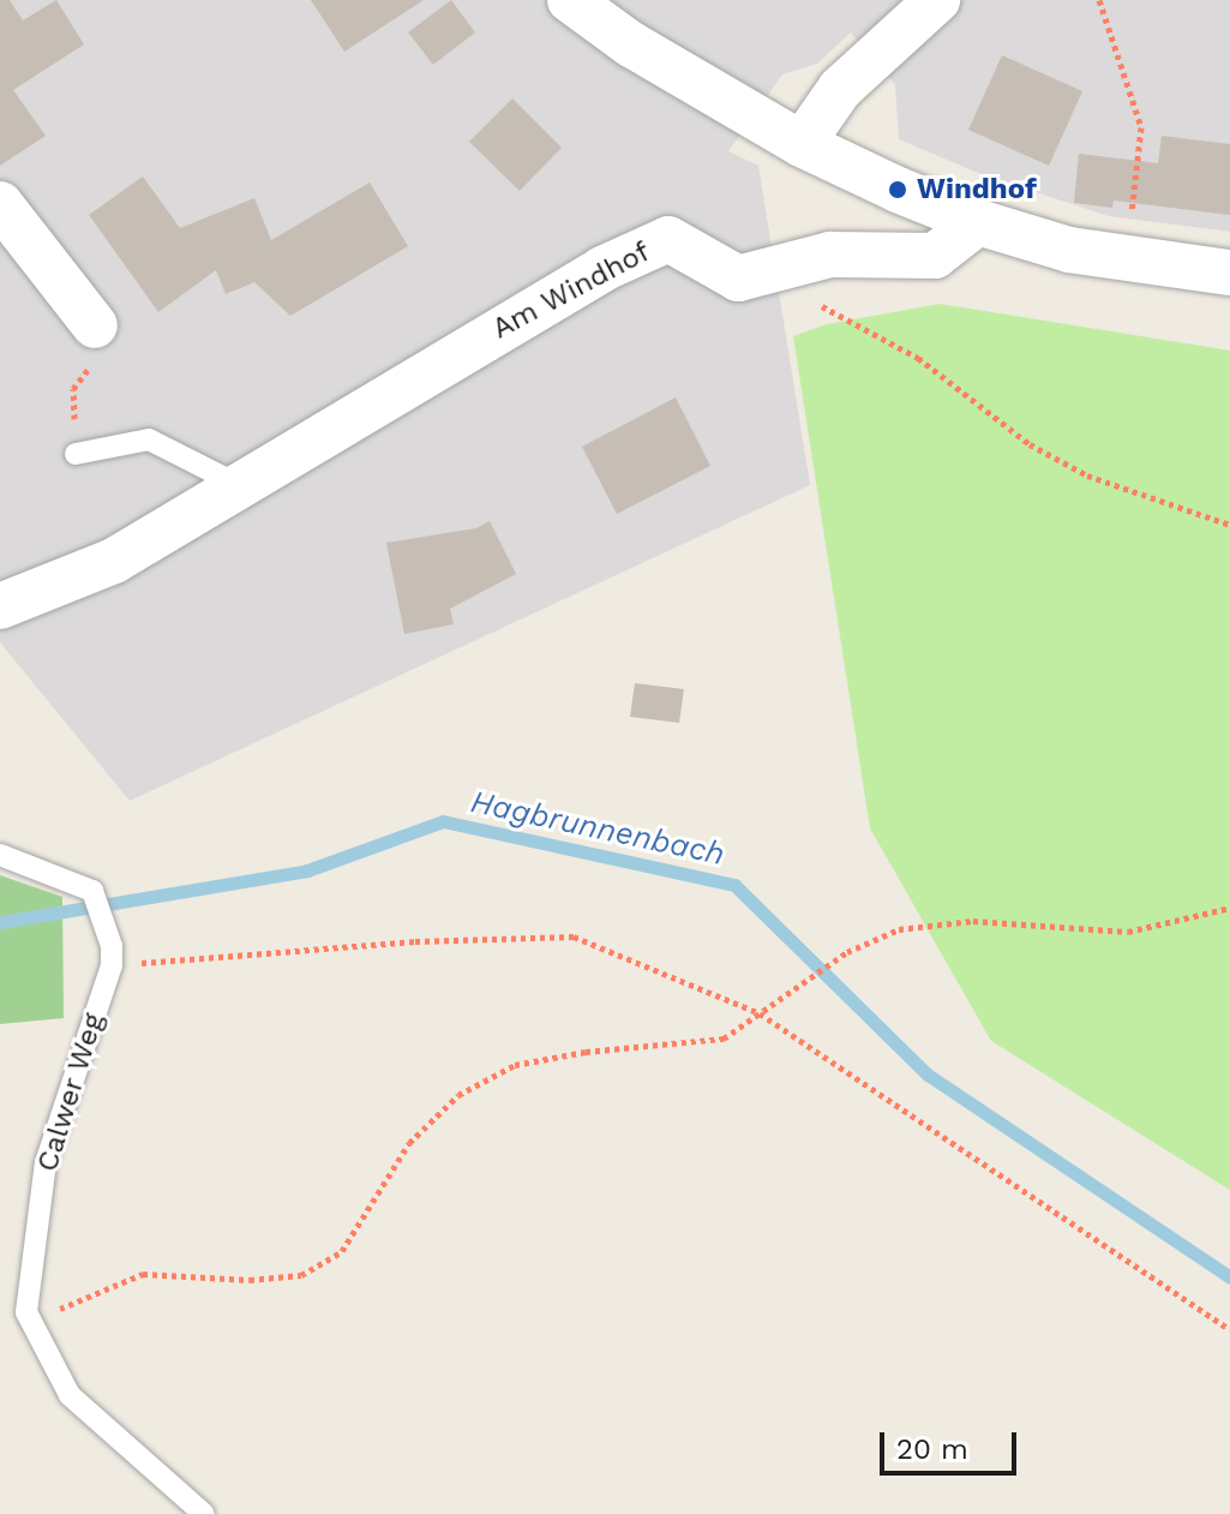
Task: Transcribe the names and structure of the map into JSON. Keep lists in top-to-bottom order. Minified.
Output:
{"streets":{"street":["Am Windhof"],"lane":["Calwer Weg"]},"water":["Hagbrunnenbach"],"places":["Windhof"],"scale_bar":"20 m"}
